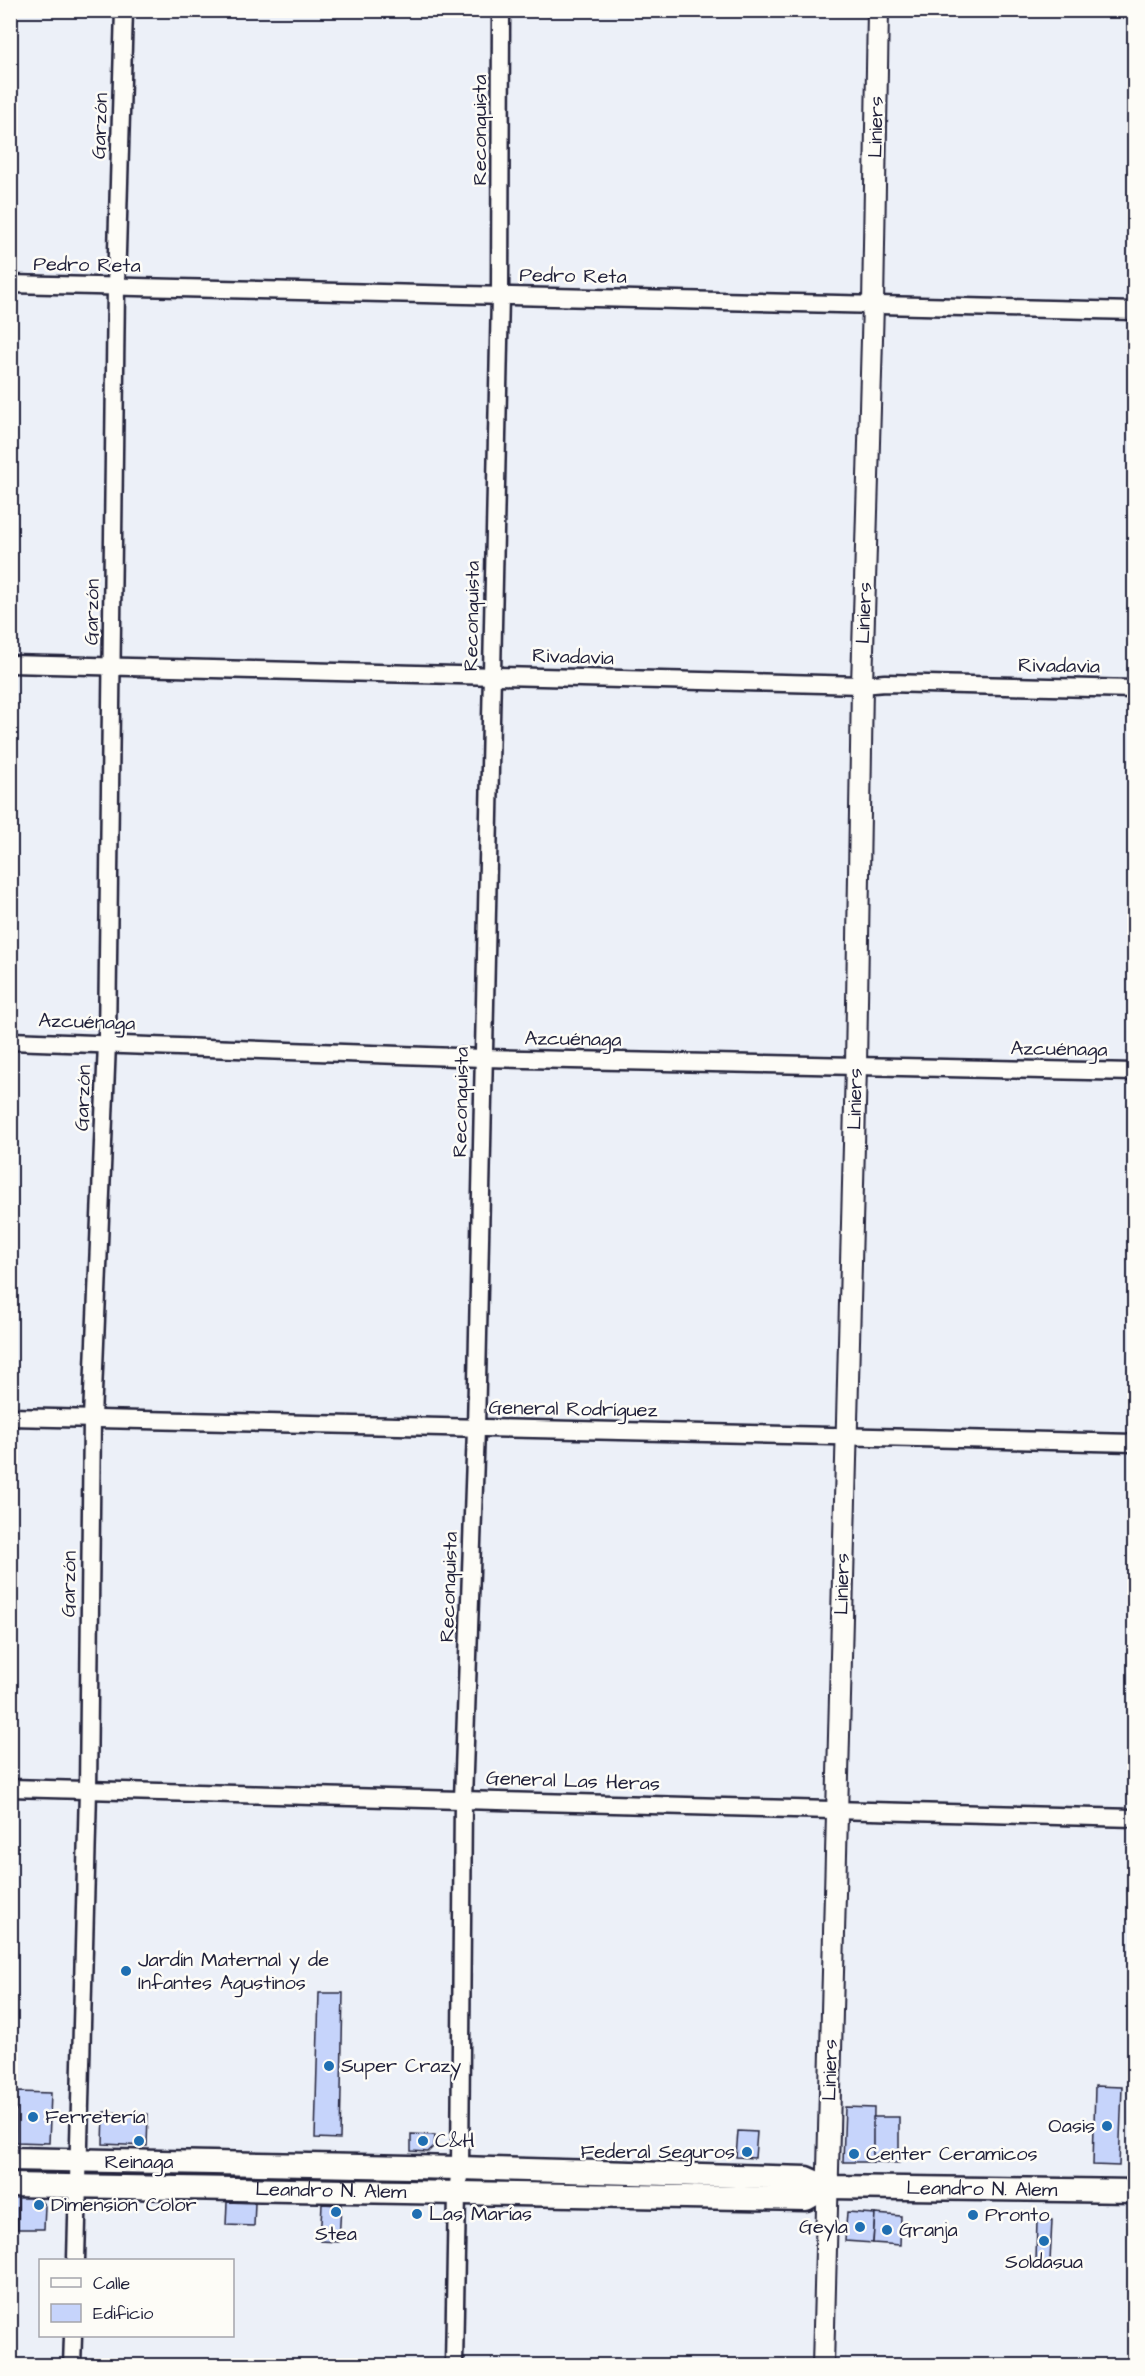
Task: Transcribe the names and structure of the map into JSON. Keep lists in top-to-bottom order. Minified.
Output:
{"streets":{"main road":["Leandro N. Alem"],"street":["Garzón","Liniers","Reconquista","Pedro Reta","Rivadavia","Azcuénaga","General Rodríguez","General Las Heras"]},"crossings":[["Garzón","Pedro Reta"],["Garzón","Rivadavia"],["Garzón","Azcuénaga"],["Garzón","General Rodríguez"],["Garzón","General Las Heras"],["Garzón","Leandro N. Alem"],["Liniers","Pedro Reta"],["Liniers","Rivadavia"],["Liniers","Azcuénaga"],["Liniers","General Rodríguez"],["Liniers","General Las Heras"],["Liniers","Leandro N. Alem"],["Reconquista","Pedro Reta"],["Reconquista","Rivadavia"],["Reconquista","Azcuénaga"],["Reconquista","General Rodríguez"],["Reconquista","General Las Heras"],["Reconquista","Leandro N. Alem"]],"places":["Jardín Maternal y de Infantes Agustinos","Super Crazy","Ferretería","Oasis","Reinaga","C&H","Federal Seguros","Center Ceramicos","Dimension Color","Stea","Las Marías","Pronto","Geyla","Granja","Soldasua"],"legend":["Calle","Edificio"]}
